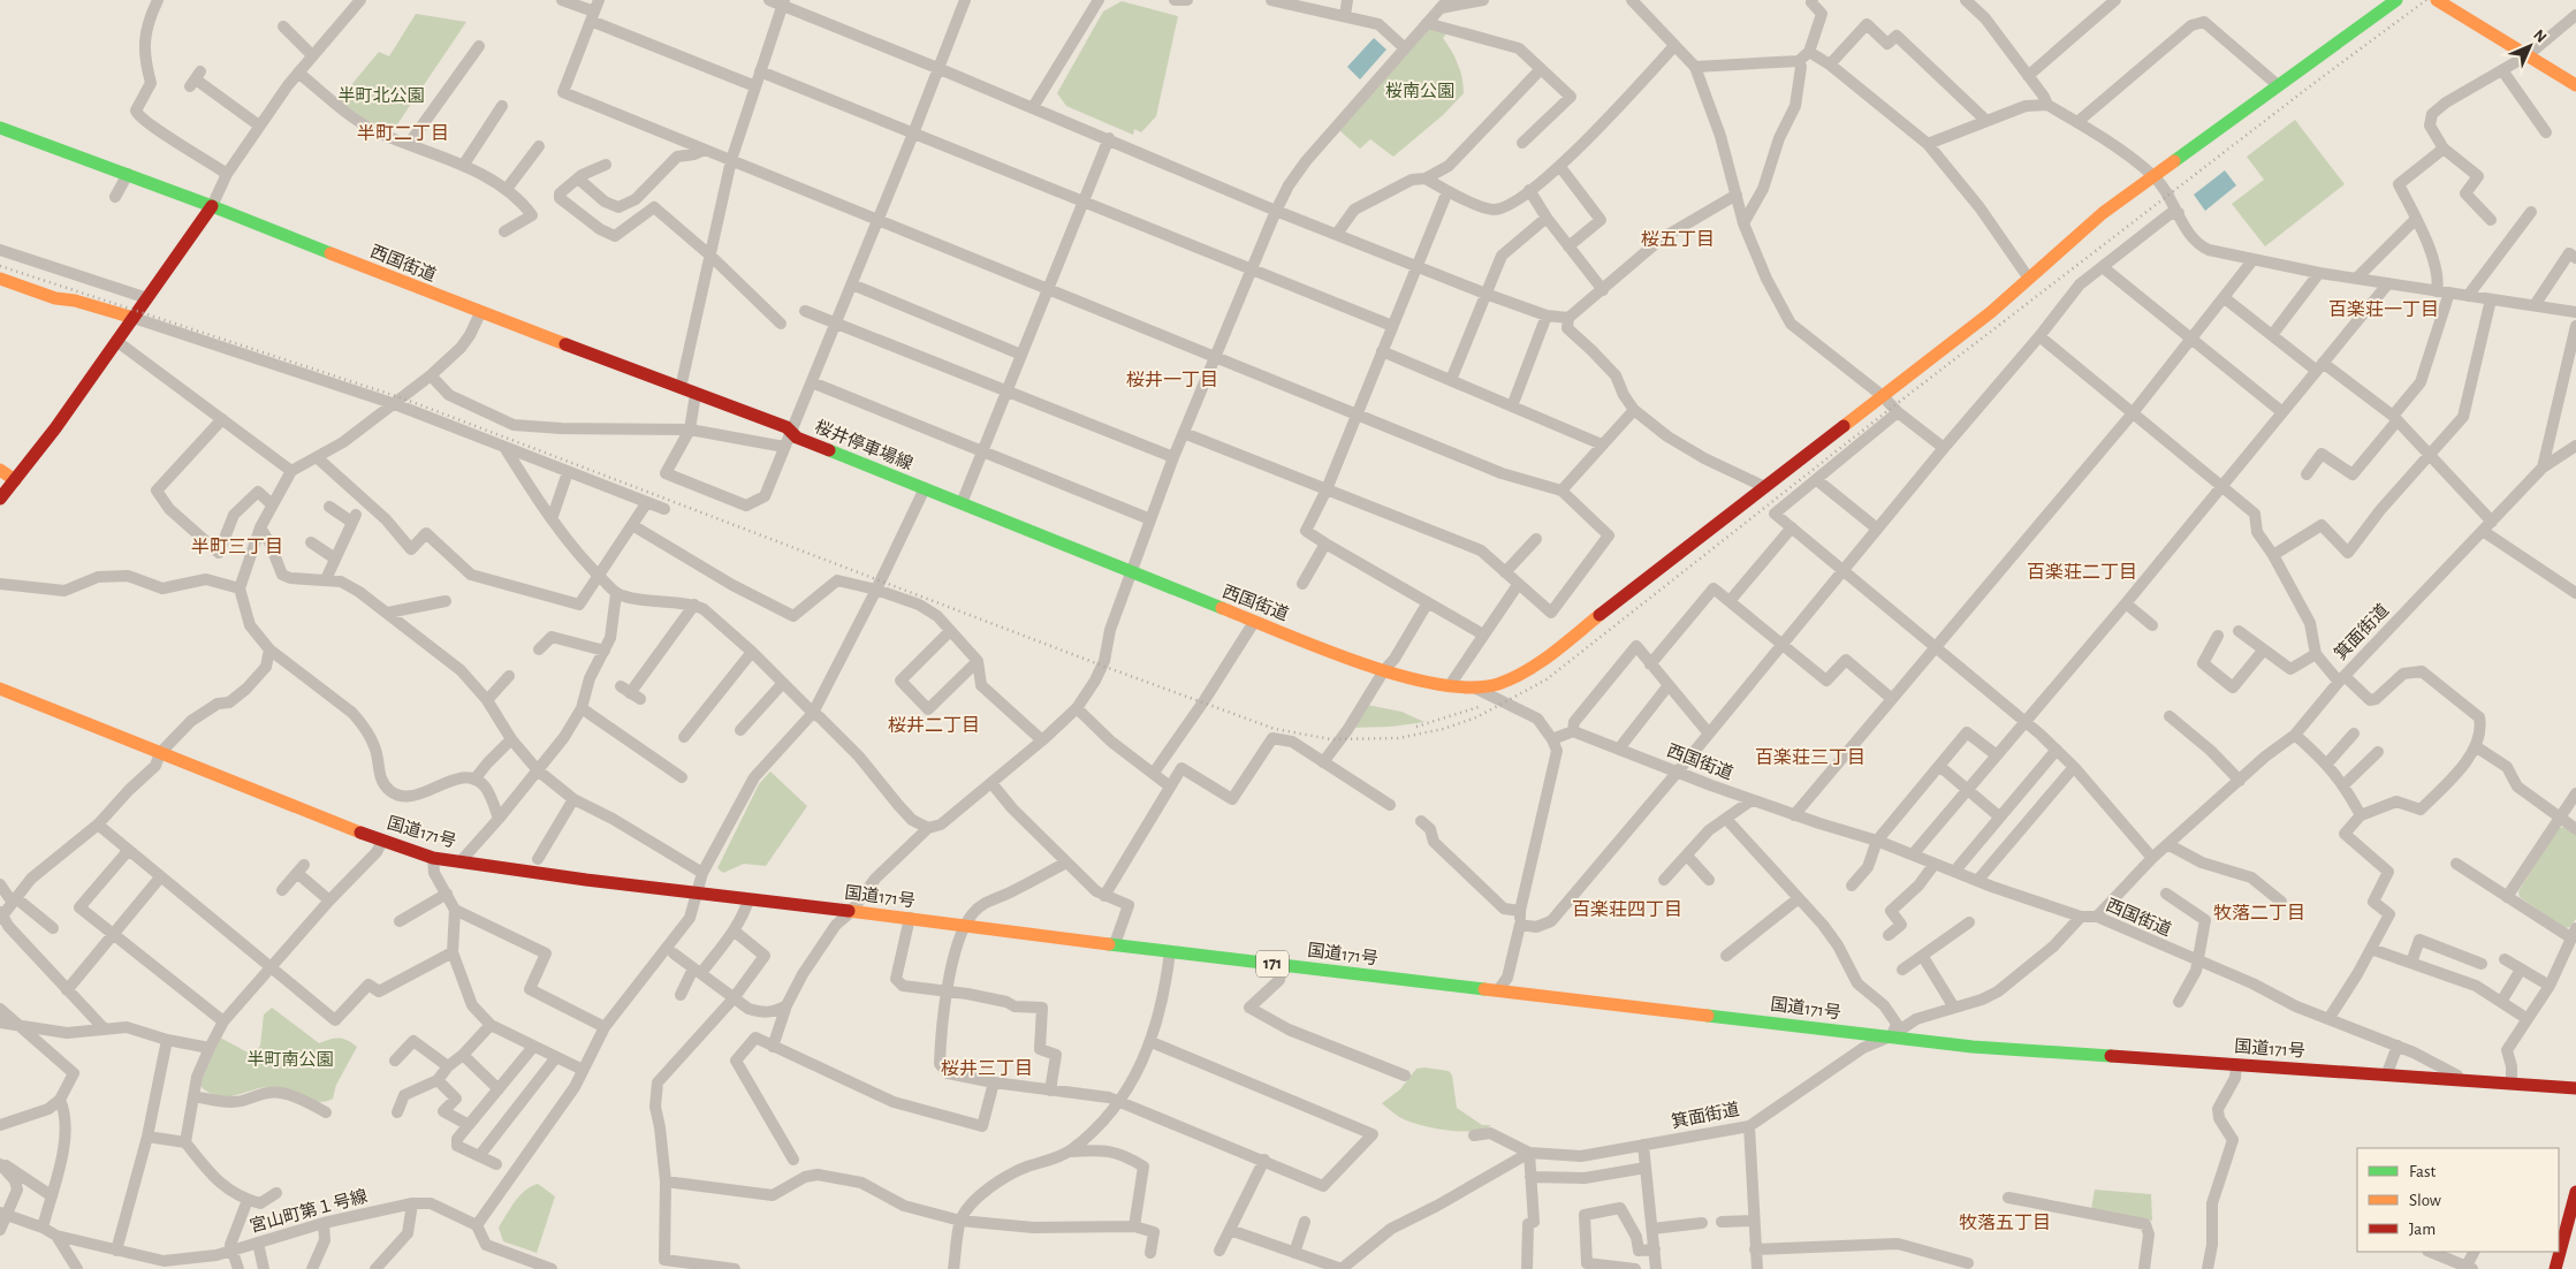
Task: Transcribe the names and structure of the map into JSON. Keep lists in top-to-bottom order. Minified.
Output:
{"streets":{"main road":["西国街道","桜井停車場線","国道171号","171"],"street":["箕面街道","宮山町第１号線"]},"crossings":[["西国街道","桜井停車場線"],["西国街道","箕面街道"],["西国街道","国道171号"],["箕面街道","国道171号"]],"districts":["半町二丁目","桜五丁目","百楽荘一丁目","桜井一丁目","半町三丁目","百楽荘二丁目","桜井二丁目","百楽荘三丁目","百楽荘四丁目","牧落二丁目","桜井三丁目","牧落五丁目"],"parks":["桜南公園","半町北公園","半町南公園"],"legend":["Fast","Slow","Jam"],"north":"top right"}
